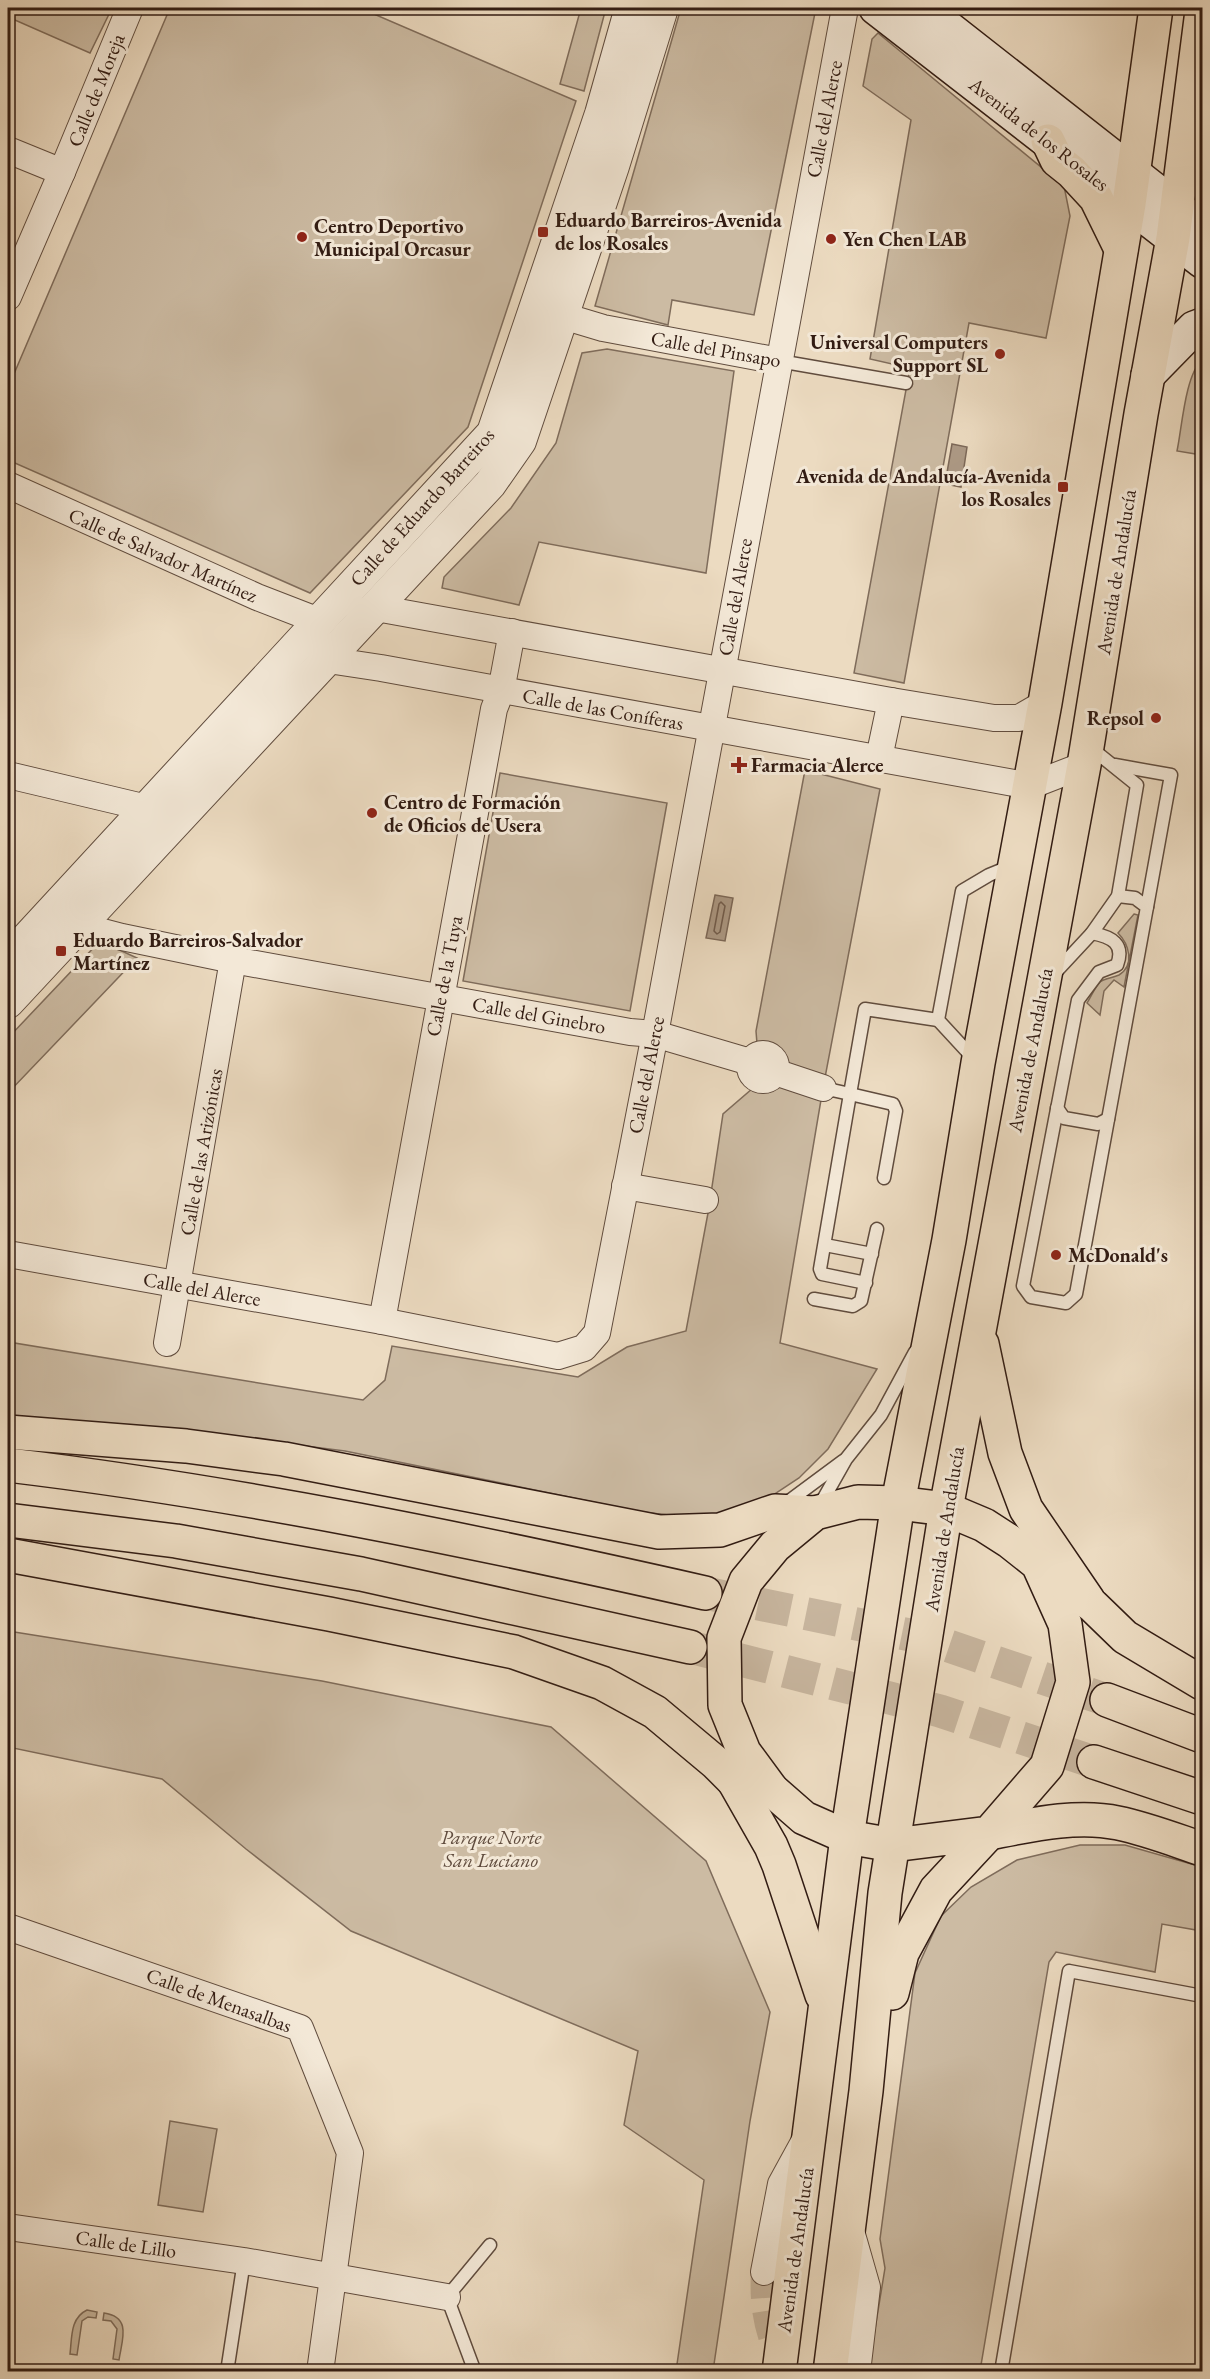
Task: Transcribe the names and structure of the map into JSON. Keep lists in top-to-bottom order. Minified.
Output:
{"streets":{"main road":["Avenida de los Rosales","Avenida de Andalucía"],"street":["Calle de Moreja","Calle del Alerce","Calle del Pinsapo","Calle de Eduardo Barreiros","Calle de Salvador Martínez","Calle de las Coníferas","Calle de la Tuya","Calle del Ginebro","Calle de las Arizónicas","Calle de Menasalbas","Calle de Lillo"]},"crossings":[["Calle del Alerce","Calle del Pinsapo"],["Calle del Alerce","Calle de las Coníferas"],["Calle del Alerce","Calle de la Tuya"],["Calle del Alerce","Calle del Ginebro"],["Calle del Alerce","Calle de las Arizónicas"],["Avenida de los Rosales","Avenida de Andalucía"],["Calle del Pinsapo","Calle de Eduardo Barreiros"],["Calle de Eduardo Barreiros","Calle de Salvador Martínez"],["Calle de Eduardo Barreiros","Calle de las Coníferas"],["Calle de Eduardo Barreiros","Calle del Ginebro"],["Avenida de Andalucía","Calle de las Coníferas"],["Calle de las Coníferas","Calle de la Tuya"],["Calle de la Tuya","Calle del Ginebro"],["Calle del Ginebro","Calle de las Arizónicas"],["Calle de Menasalbas","Calle de Lillo"]],"parks":["Parque Norte San Luciano"],"places":{"transit":["Eduardo Barreiros-Avenida de los Rosales","Avenida de Andalucía-Avenida los Rosales","Eduardo Barreiros-Salvador Martínez"],"other":["Centro Deportivo Municipal Orcasur","Yen Chen LAB","Universal Computers Support SL","Repsol","Centro de Formación de Oficios de Usera","McDonald's"],"health":["Farmacia Alerce"]}}
